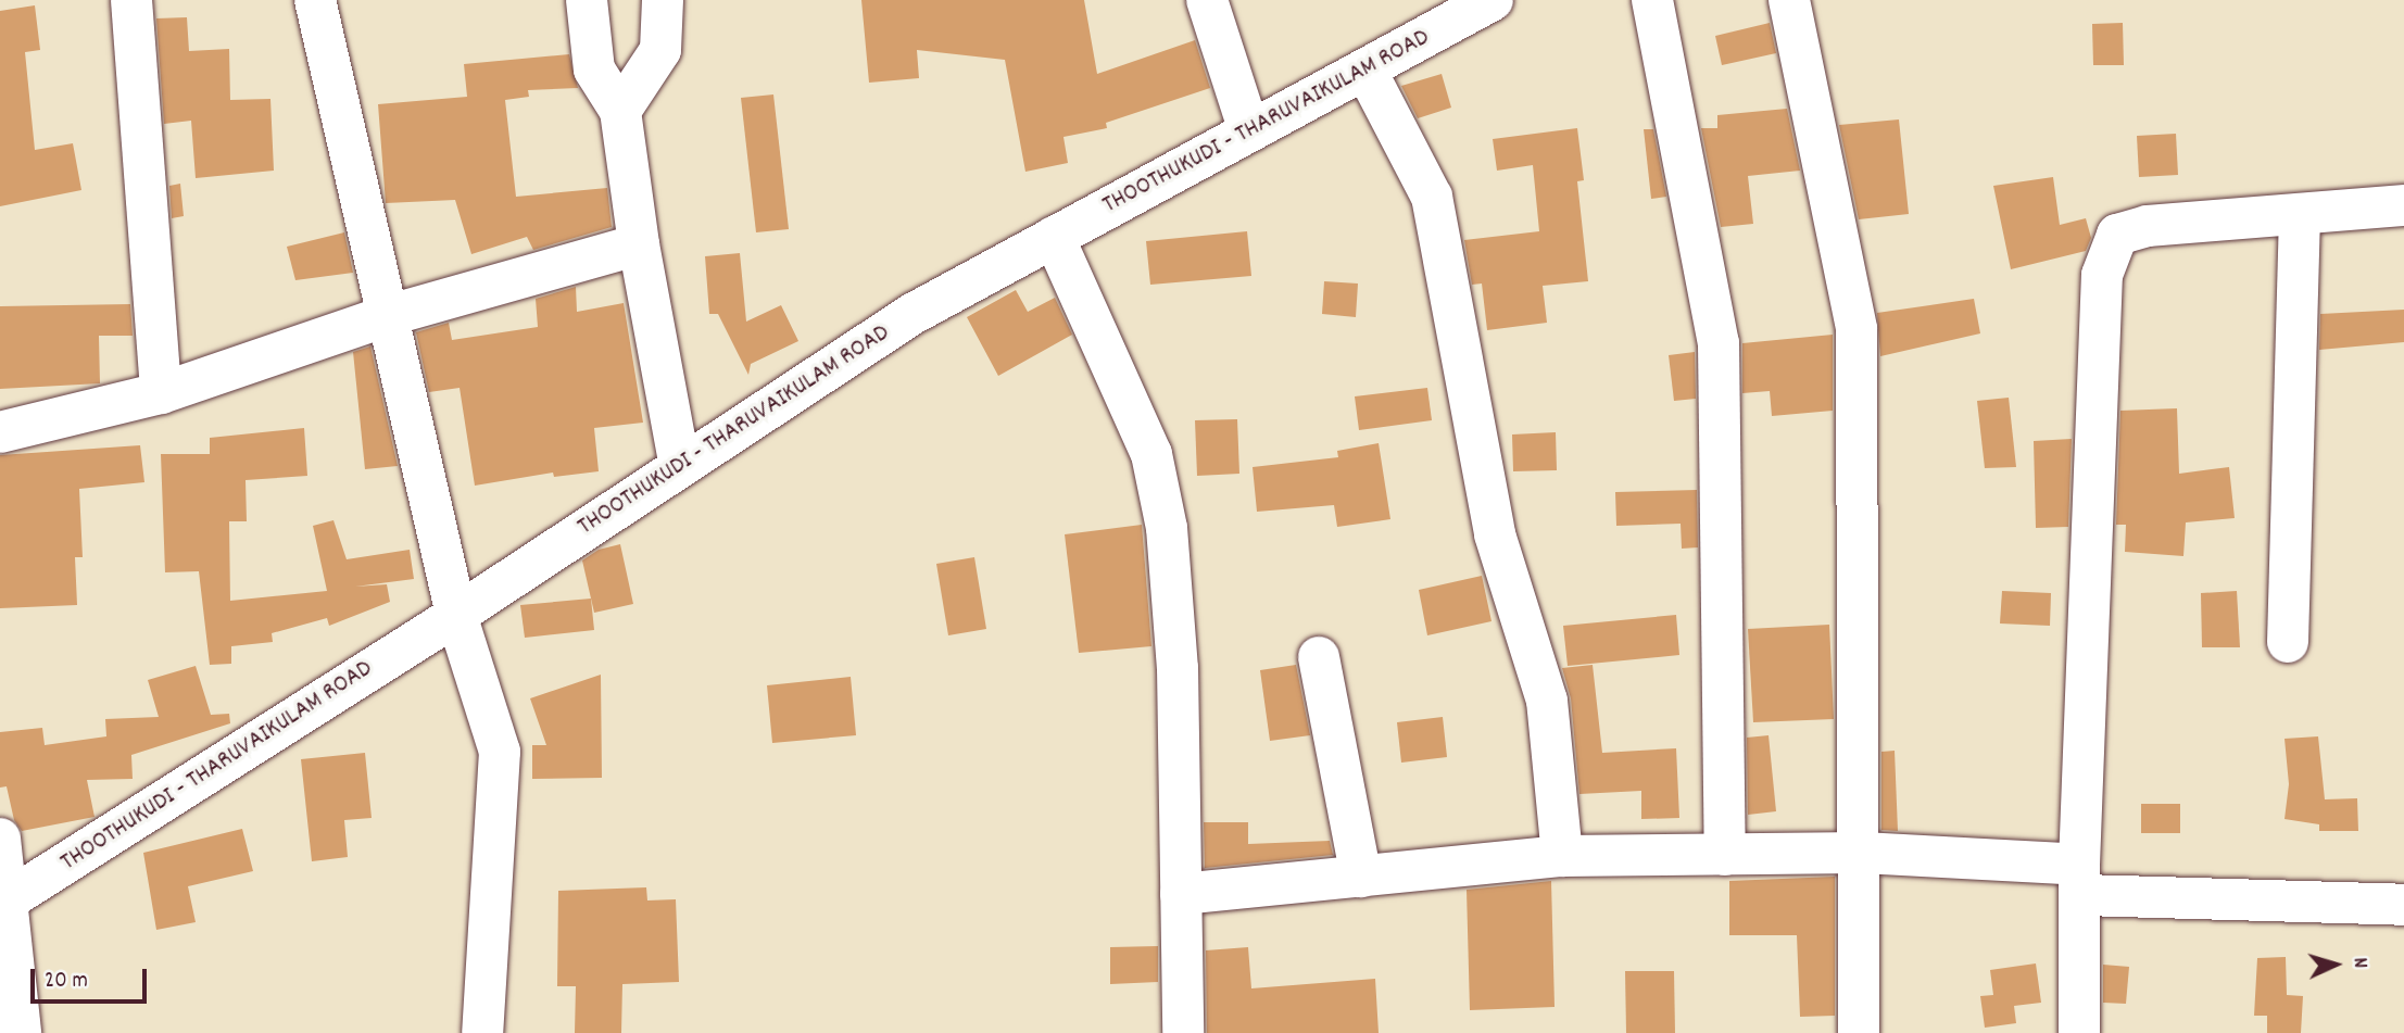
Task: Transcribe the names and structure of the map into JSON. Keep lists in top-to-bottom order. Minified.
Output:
{"streets":{"street":["THOOTHUKUDI - THARUVAIKULAM ROAD"]},"scale_bar":"20 m","north":"right"}
